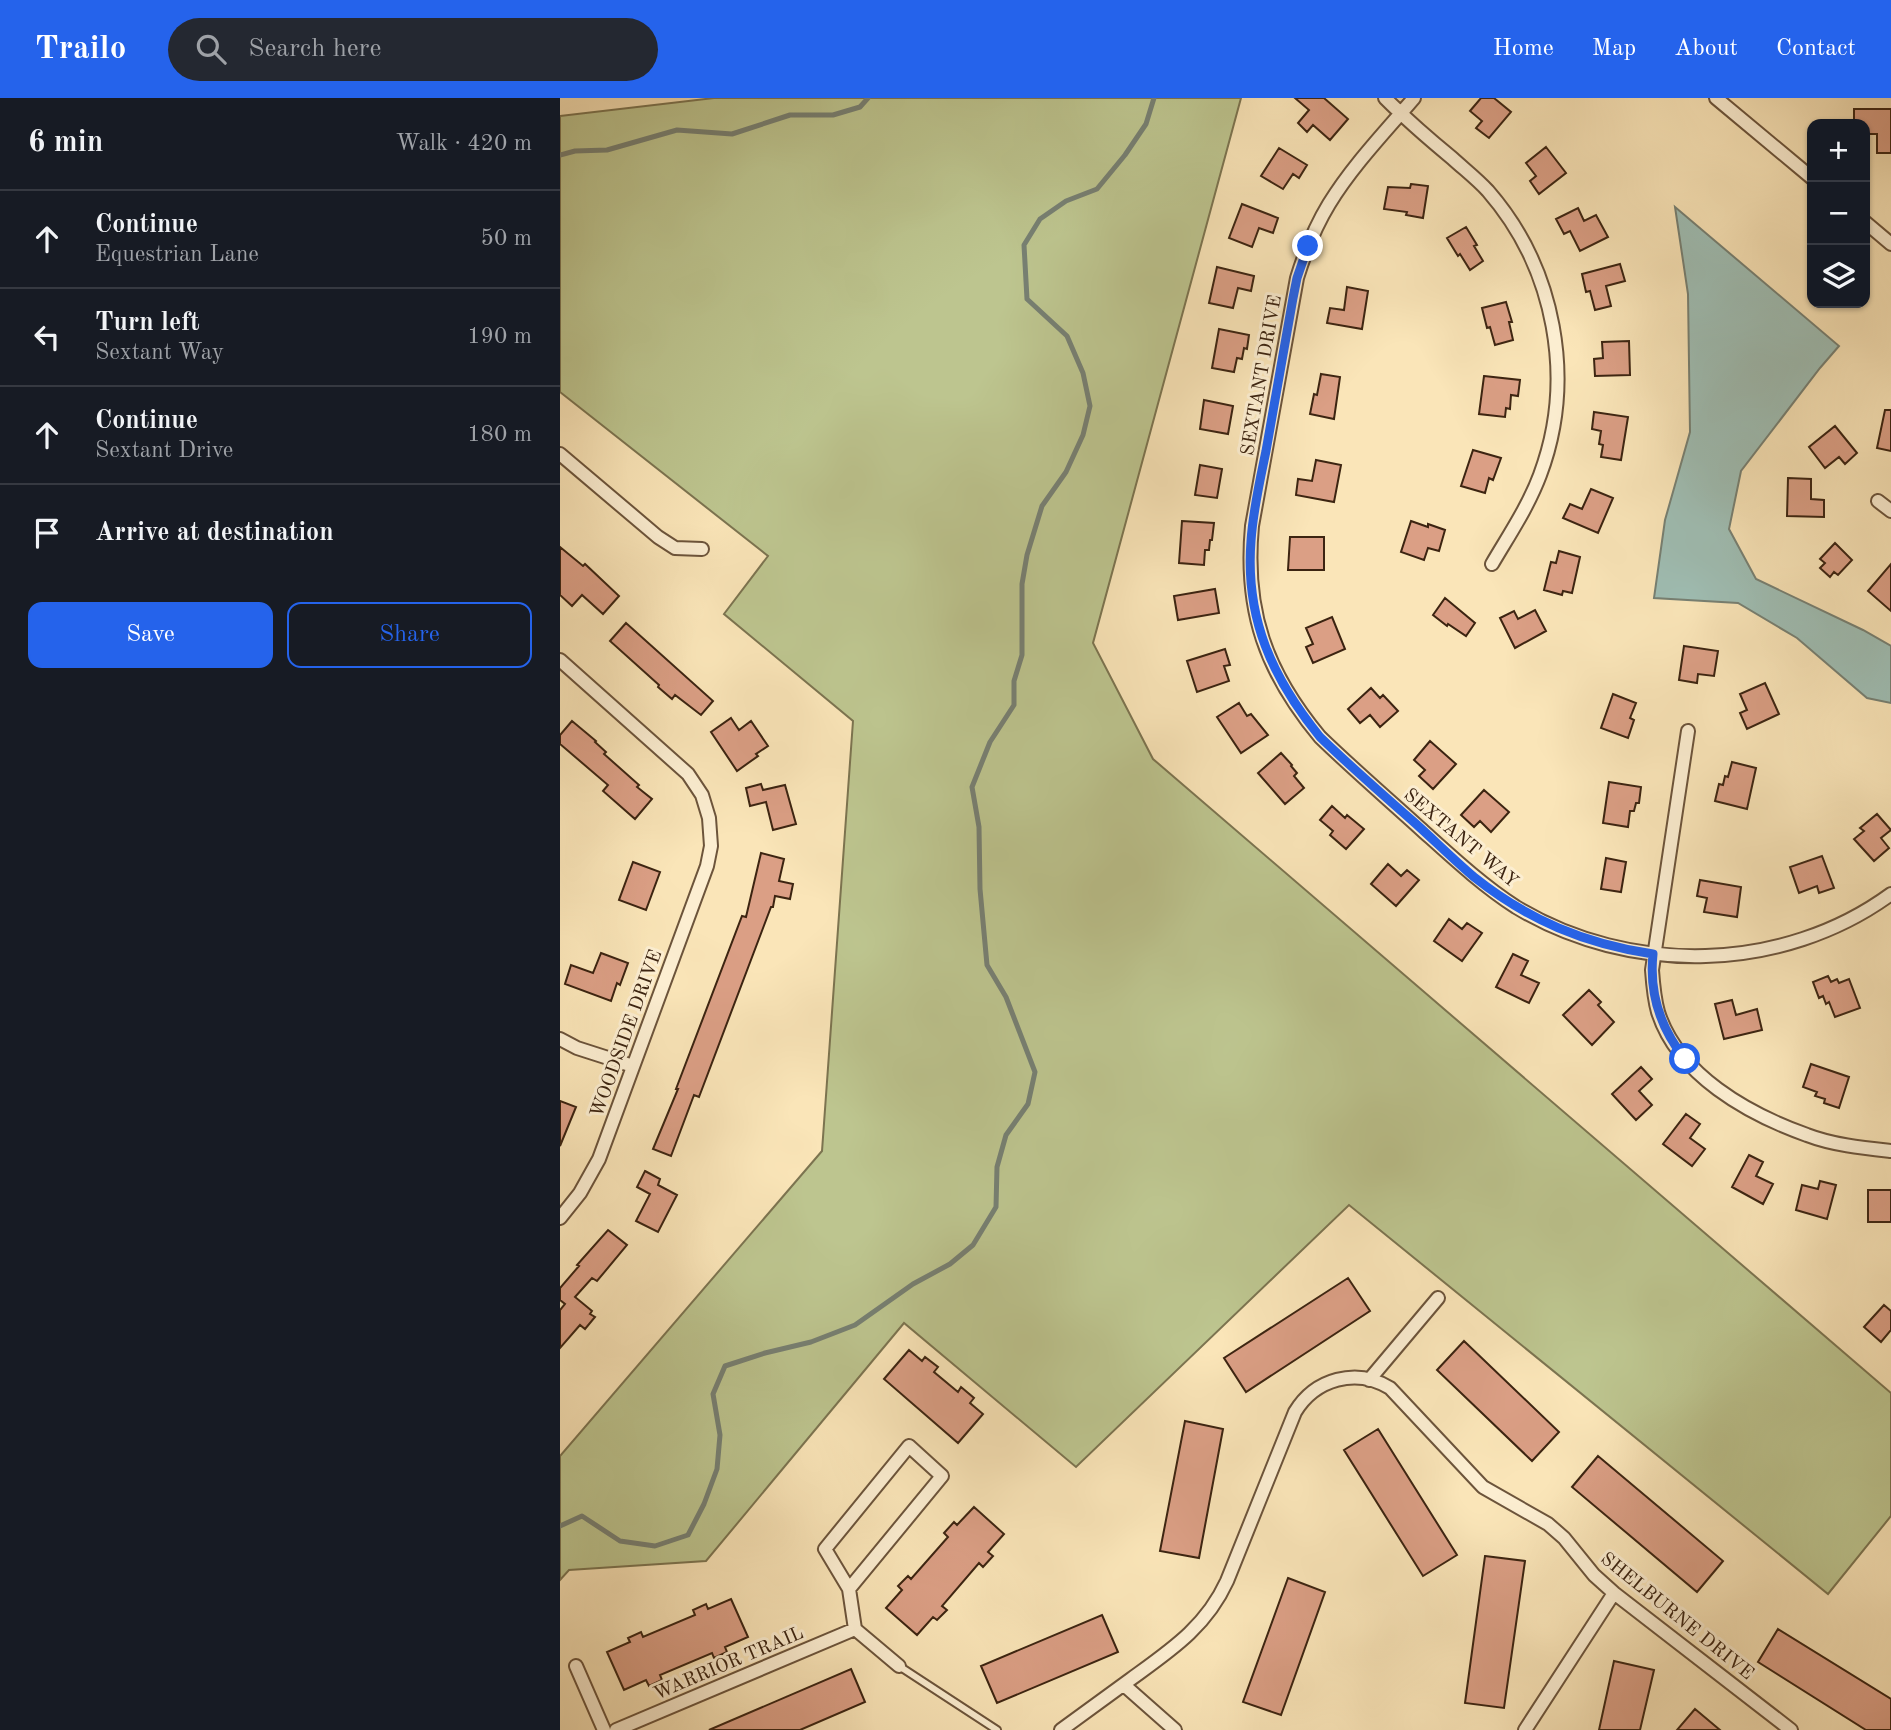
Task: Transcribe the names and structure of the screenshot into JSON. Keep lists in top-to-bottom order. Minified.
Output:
{"streets":{"street":["SEXTANT DRIVE","SEXTANT WAY","WOODSIDE DRIVE","SHELBURNE DRIVE","WARRIOR TRAIL"]},"crossings":[["SEXTANT DRIVE","SEXTANT WAY"]],"page":{"header":"Trailo","search":"Search here","nav":["Home","Map","About","Contact"],"heading":["6 min","Walk · 420 m"],"map_buttons":["+","−"],"list":[["Continue","Equestrian Lane","50 m"],["Turn left","Sextant Way","190 m"],["Continue","Sextant Drive","180 m"],"Arrive at destination"],"buttons":["Save","Share"]}}
